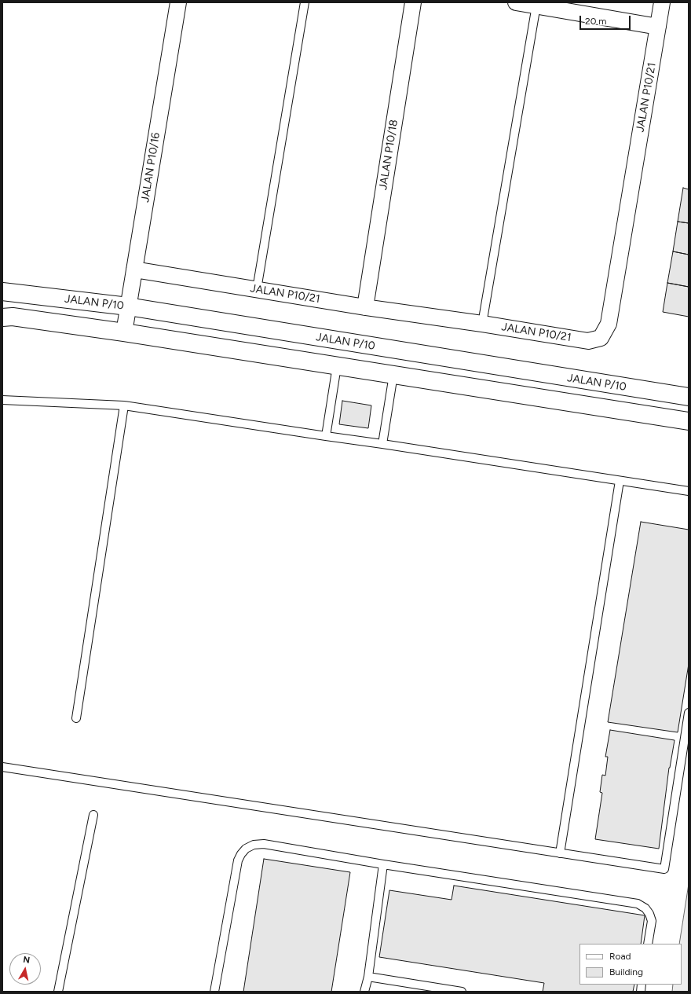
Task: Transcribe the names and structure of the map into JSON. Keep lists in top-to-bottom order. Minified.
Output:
{"streets":{"street":["JALAN P10/21","JALAN P10/18","JALAN P10/16","JALAN P/10"]},"crossings":[["JALAN P10/21","JALAN P10/18"],["JALAN P10/21","JALAN P10/16"],["JALAN P10/16","JALAN P/10"]],"legend":["Road","Building"],"scale_bar":"20 m","north":"top"}
